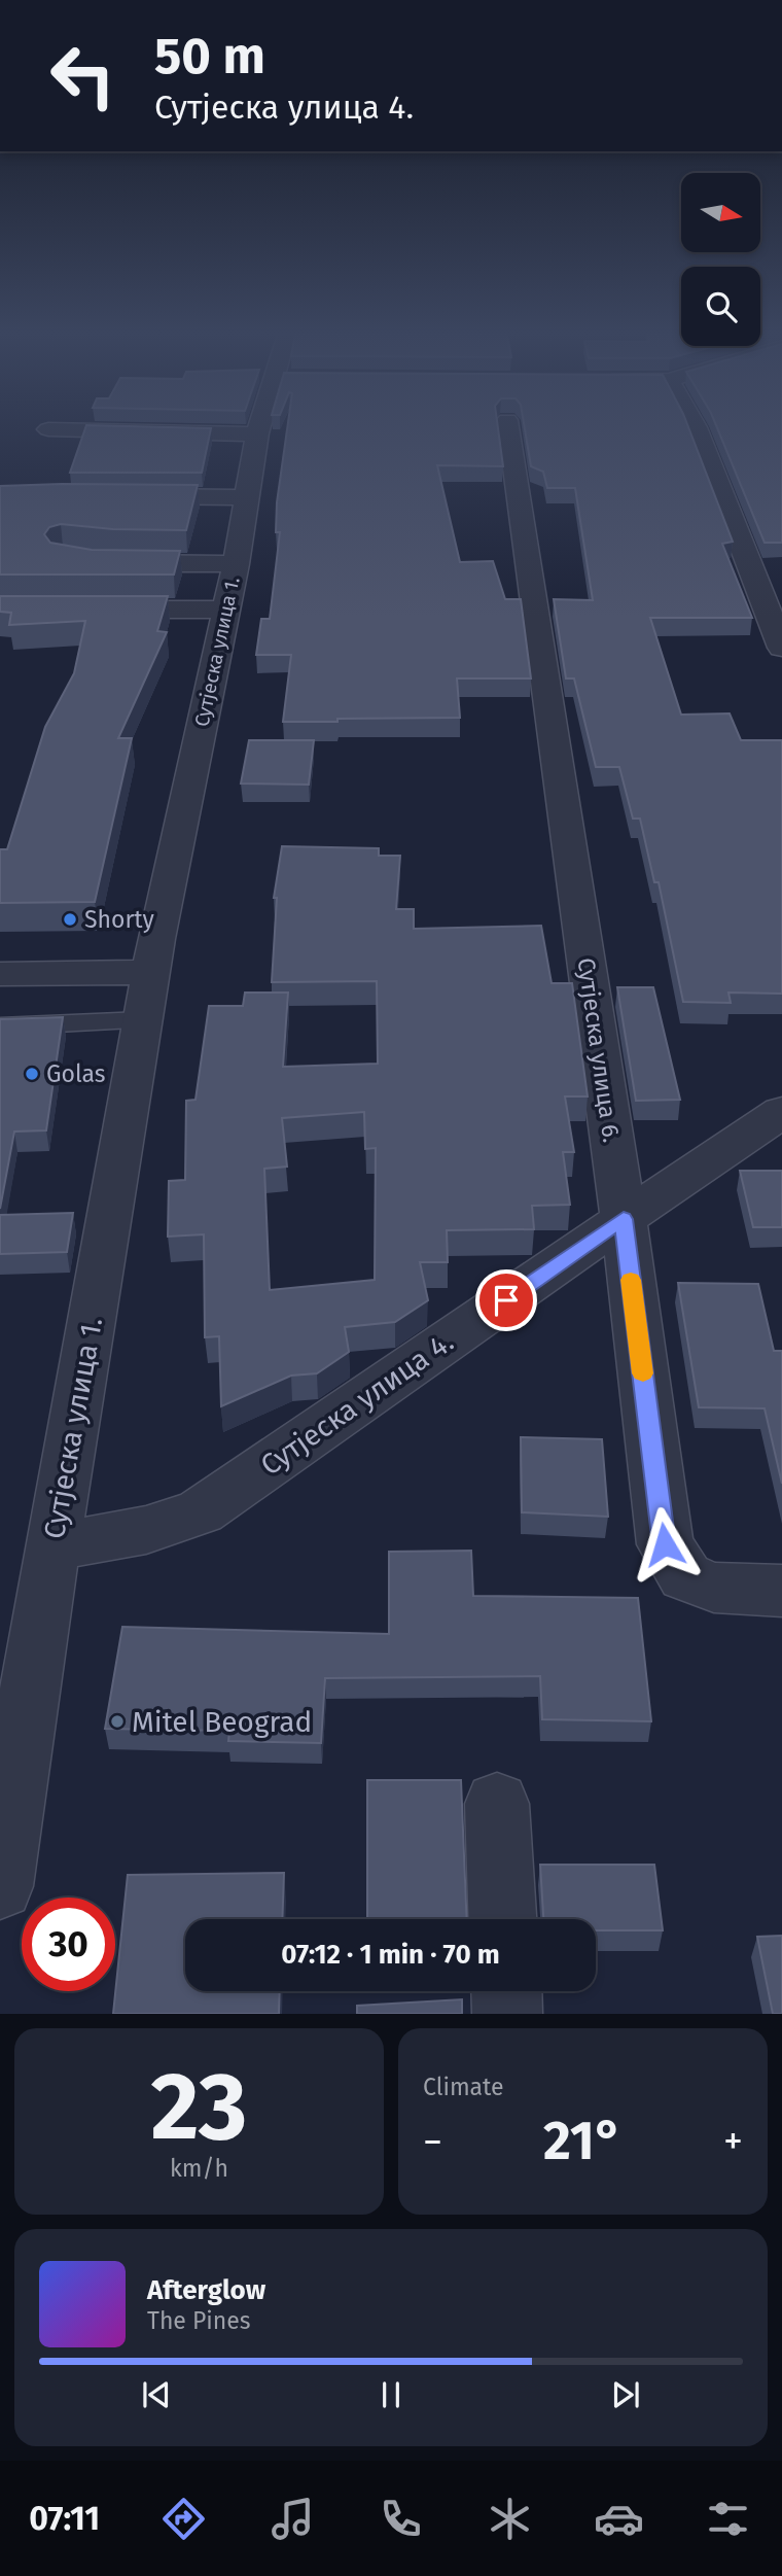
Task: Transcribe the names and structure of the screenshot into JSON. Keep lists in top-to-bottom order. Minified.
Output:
{"streets":{"street":["Сутјеска улица 1.","Сутјеска улица 6.","Сутјеска улица 4."]},"crossings":[["Сутјеска улица 1.","Сутјеска улица 4."],["Сутјеска улица 6.","Сутјеска улица 4."]],"places":["Shorty","Golas","Mitel Beograd"],"north":"right","page":{"turn":["50 m","Сутјеска улица 4."],"limit":"30","trip":"07:12 · 1 min · 70 m","tile":[["23","km/h"],"Climate"],"heat":["−","21°","+"],"song":["Afterglow","The Pines"],"tabs":"07:11"}}
